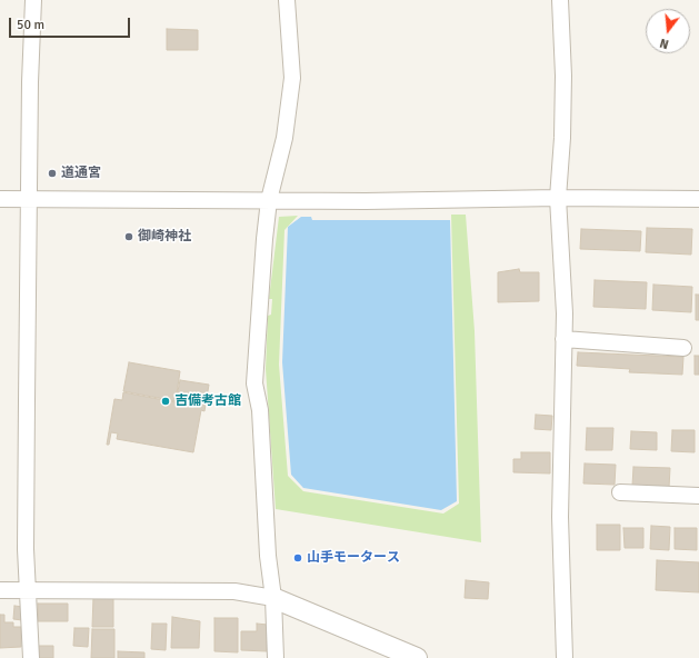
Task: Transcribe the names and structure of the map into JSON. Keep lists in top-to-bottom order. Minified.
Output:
{"places":["道通宮","御崎神社","吉備考古館","山手モータース"],"scale_bar":"50 m","north":"bottom"}
